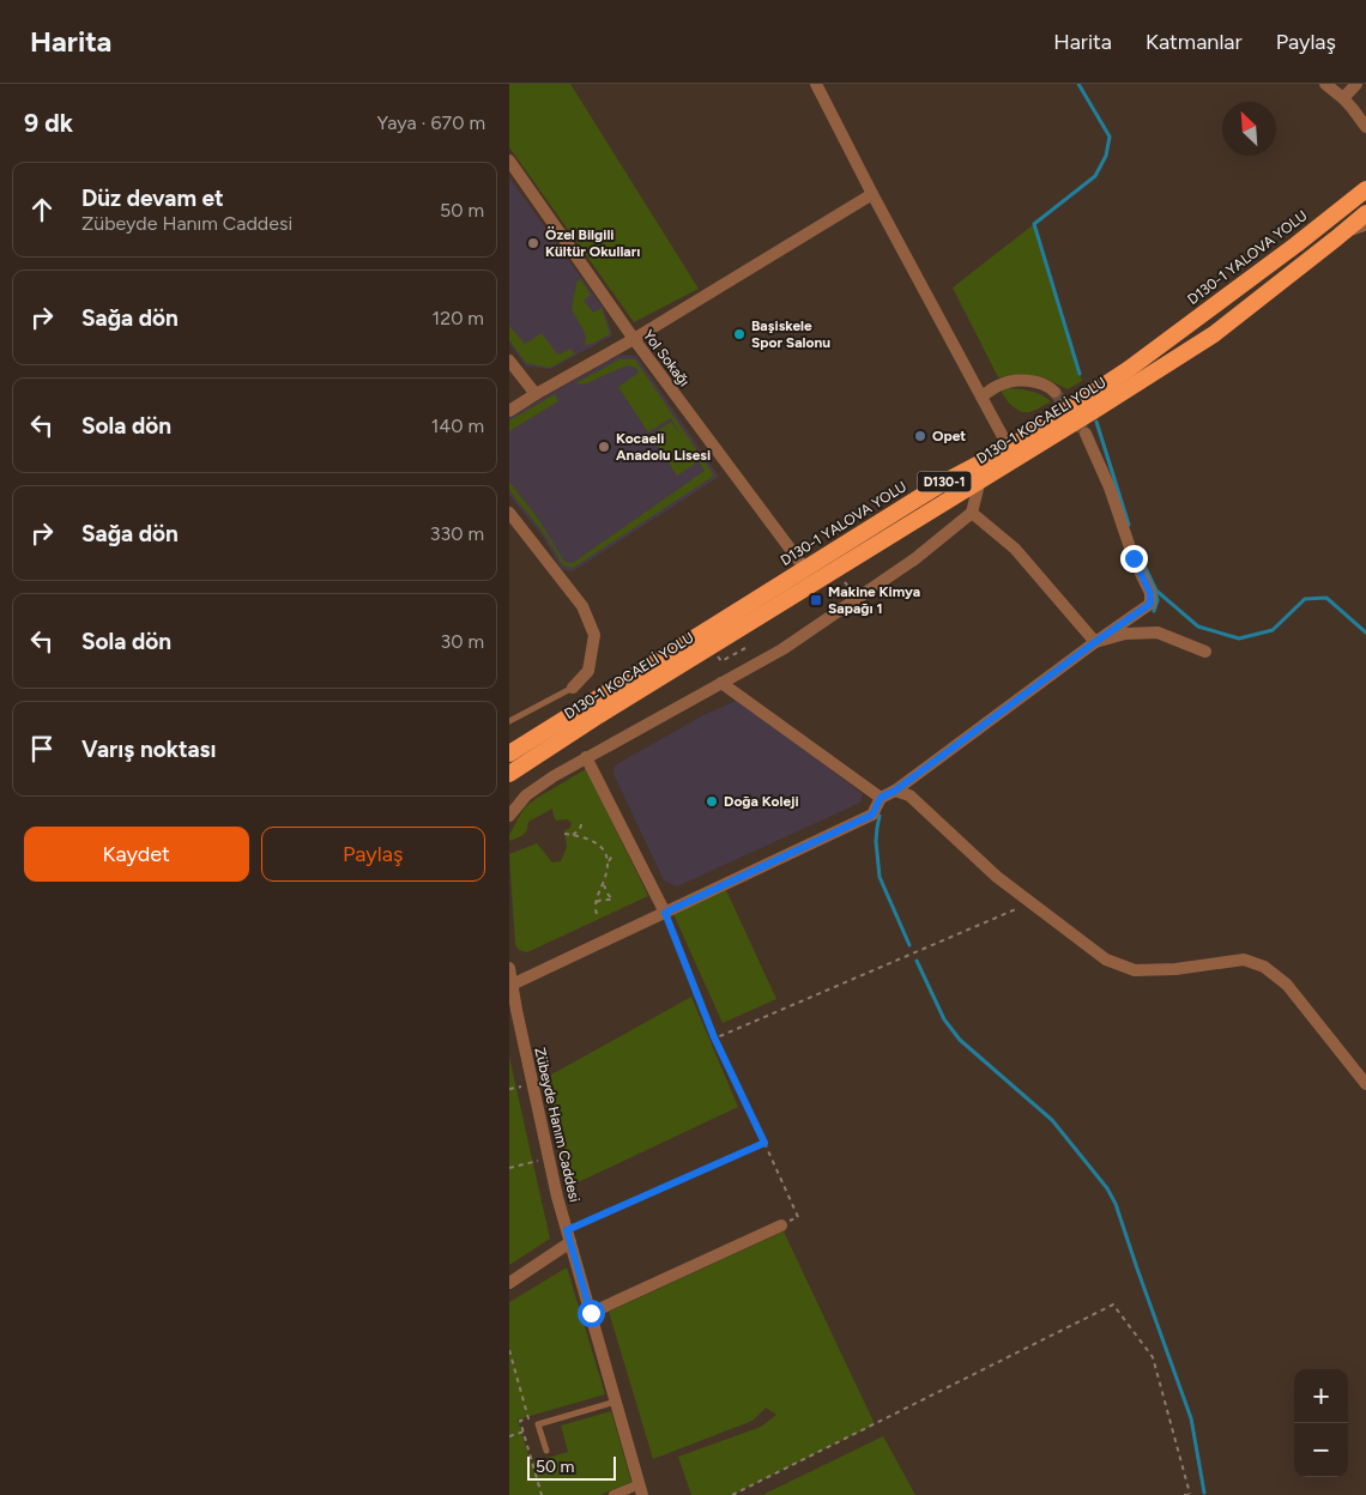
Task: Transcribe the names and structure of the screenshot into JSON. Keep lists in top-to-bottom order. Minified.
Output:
{"streets":{"highway":["D130-1 YALOVA YOLU","D130-1 KOCAELİ YOLU","D130-1"],"street":["Yol Sokağı","Zübeyde Hanım Caddesi"]},"crossings":[["D130-1 YALOVA YOLU","Yol Sokağı"]],"places":{"other":["Özel Bilgili Kültür Okulları","Başiskele Spor Salonu","Opet","Kocaeli Anadolu Lisesi","Doğa Koleji"],"transit":["Makine Kimya Sapağı 1"]},"scale_bar":"50 m","north":"top left","page":{"header":"Harita","nav":["Harita","Katmanlar","Paylaş"],"heading":["9 dk","Yaya · 670 m"],"list":[["Düz devam et","Zübeyde Hanım Caddesi","50 m"],["Sağa dön","120 m"],["Sola dön","140 m"],["Sağa dön","330 m"],["Sola dön","30 m"],"Varış noktası"],"buttons":["Kaydet","Paylaş"],"map_buttons":["+","−"],"scale":"50 m"}}
